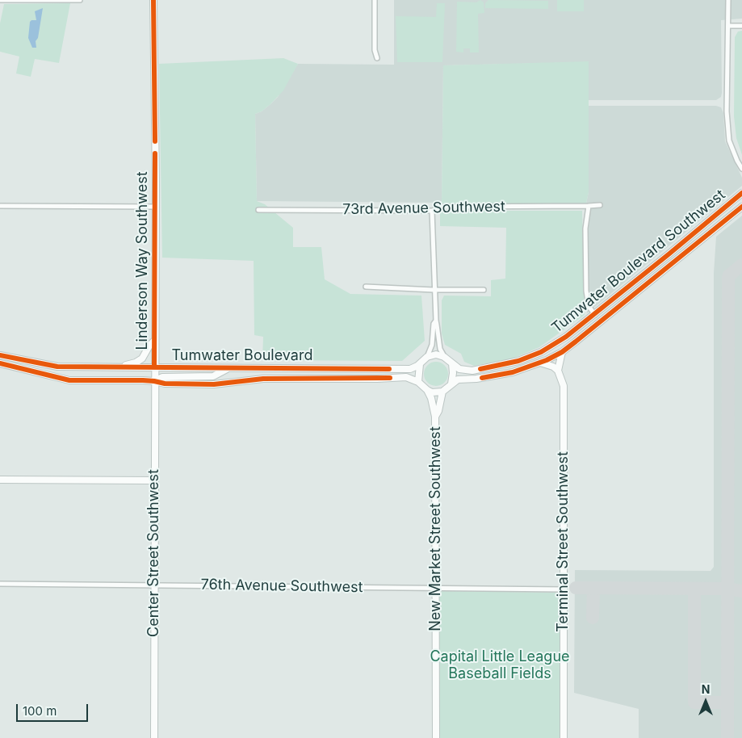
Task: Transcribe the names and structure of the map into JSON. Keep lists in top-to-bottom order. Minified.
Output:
{"streets":{"main road":["Linderson Way Southwest","Tumwater Boulevard Southwest","Tumwater Boulevard","New Market Street Southwest","Terminal Street Southwest","Center Street Southwest"],"street":["73rd Avenue Southwest","76th Avenue Southwest"]},"crossings":[["Linderson Way Southwest","Tumwater Boulevard"],["Linderson Way Southwest","Center Street Southwest"],["Tumwater Boulevard Southwest","Tumwater Boulevard"],["Tumwater Boulevard Southwest","New Market Street Southwest"],["Tumwater Boulevard Southwest","Terminal Street Southwest"],["Tumwater Boulevard","New Market Street Southwest"],["Tumwater Boulevard","Center Street Southwest"],["New Market Street Southwest","76th Avenue Southwest"],["Terminal Street Southwest","76th Avenue Southwest"],["Center Street Southwest","76th Avenue Southwest"]],"parks":["Capital Little League Baseball Fields"],"scale_bar":"100 m","north":"top"}
